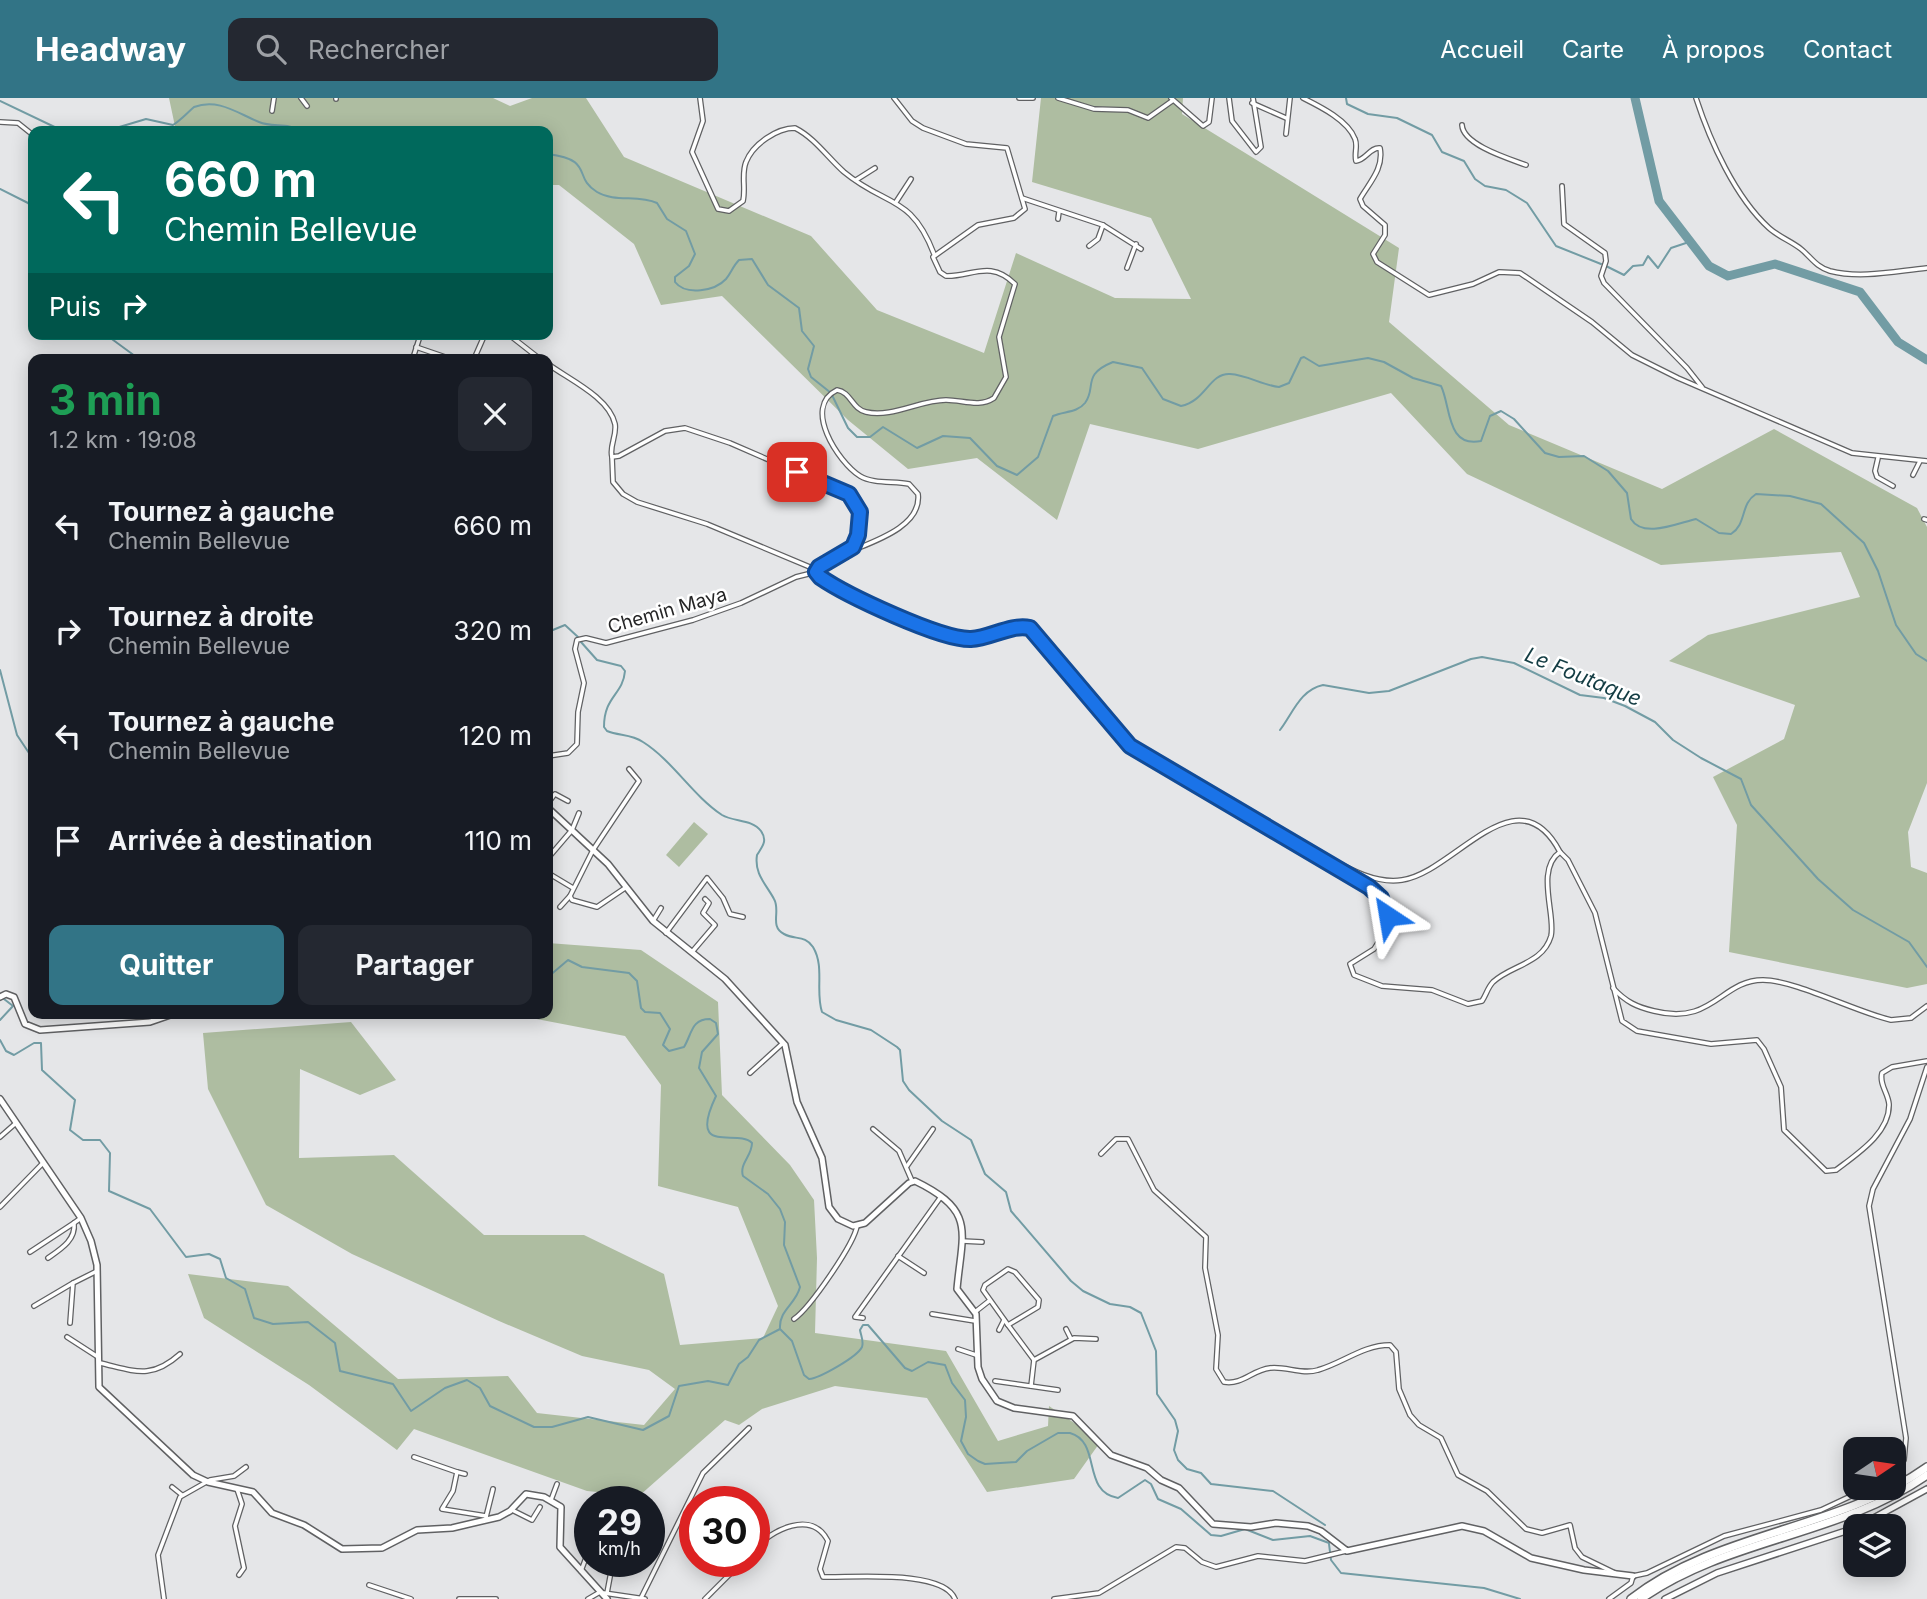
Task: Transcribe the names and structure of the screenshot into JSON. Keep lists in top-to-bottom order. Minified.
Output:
{"streets":{"street":["Chemin Maya"]},"water":["Le Foutaque"],"north":"right","page":{"header":"Headway","search":"Rechercher","nav":["Accueil","Carte","À propos","Contact"],"turn":["660 m","Chemin Bellevue"],"then":"Puis","heading":["3 min","1.2 km · 19:08"],"list":[{"name":"Tournez à gauche","note":"Chemin Bellevue","value":"660 m"},{"name":"Tournez à droite","note":"Chemin Bellevue","value":"320 m"},{"name":"Tournez à gauche","note":"Chemin Bellevue","value":"120 m"},{"name":"Arrivée à destination","value":"110 m"}],"buttons":["Quitter","Partager"],"speed":"29 km/h","limit":"30"}}
